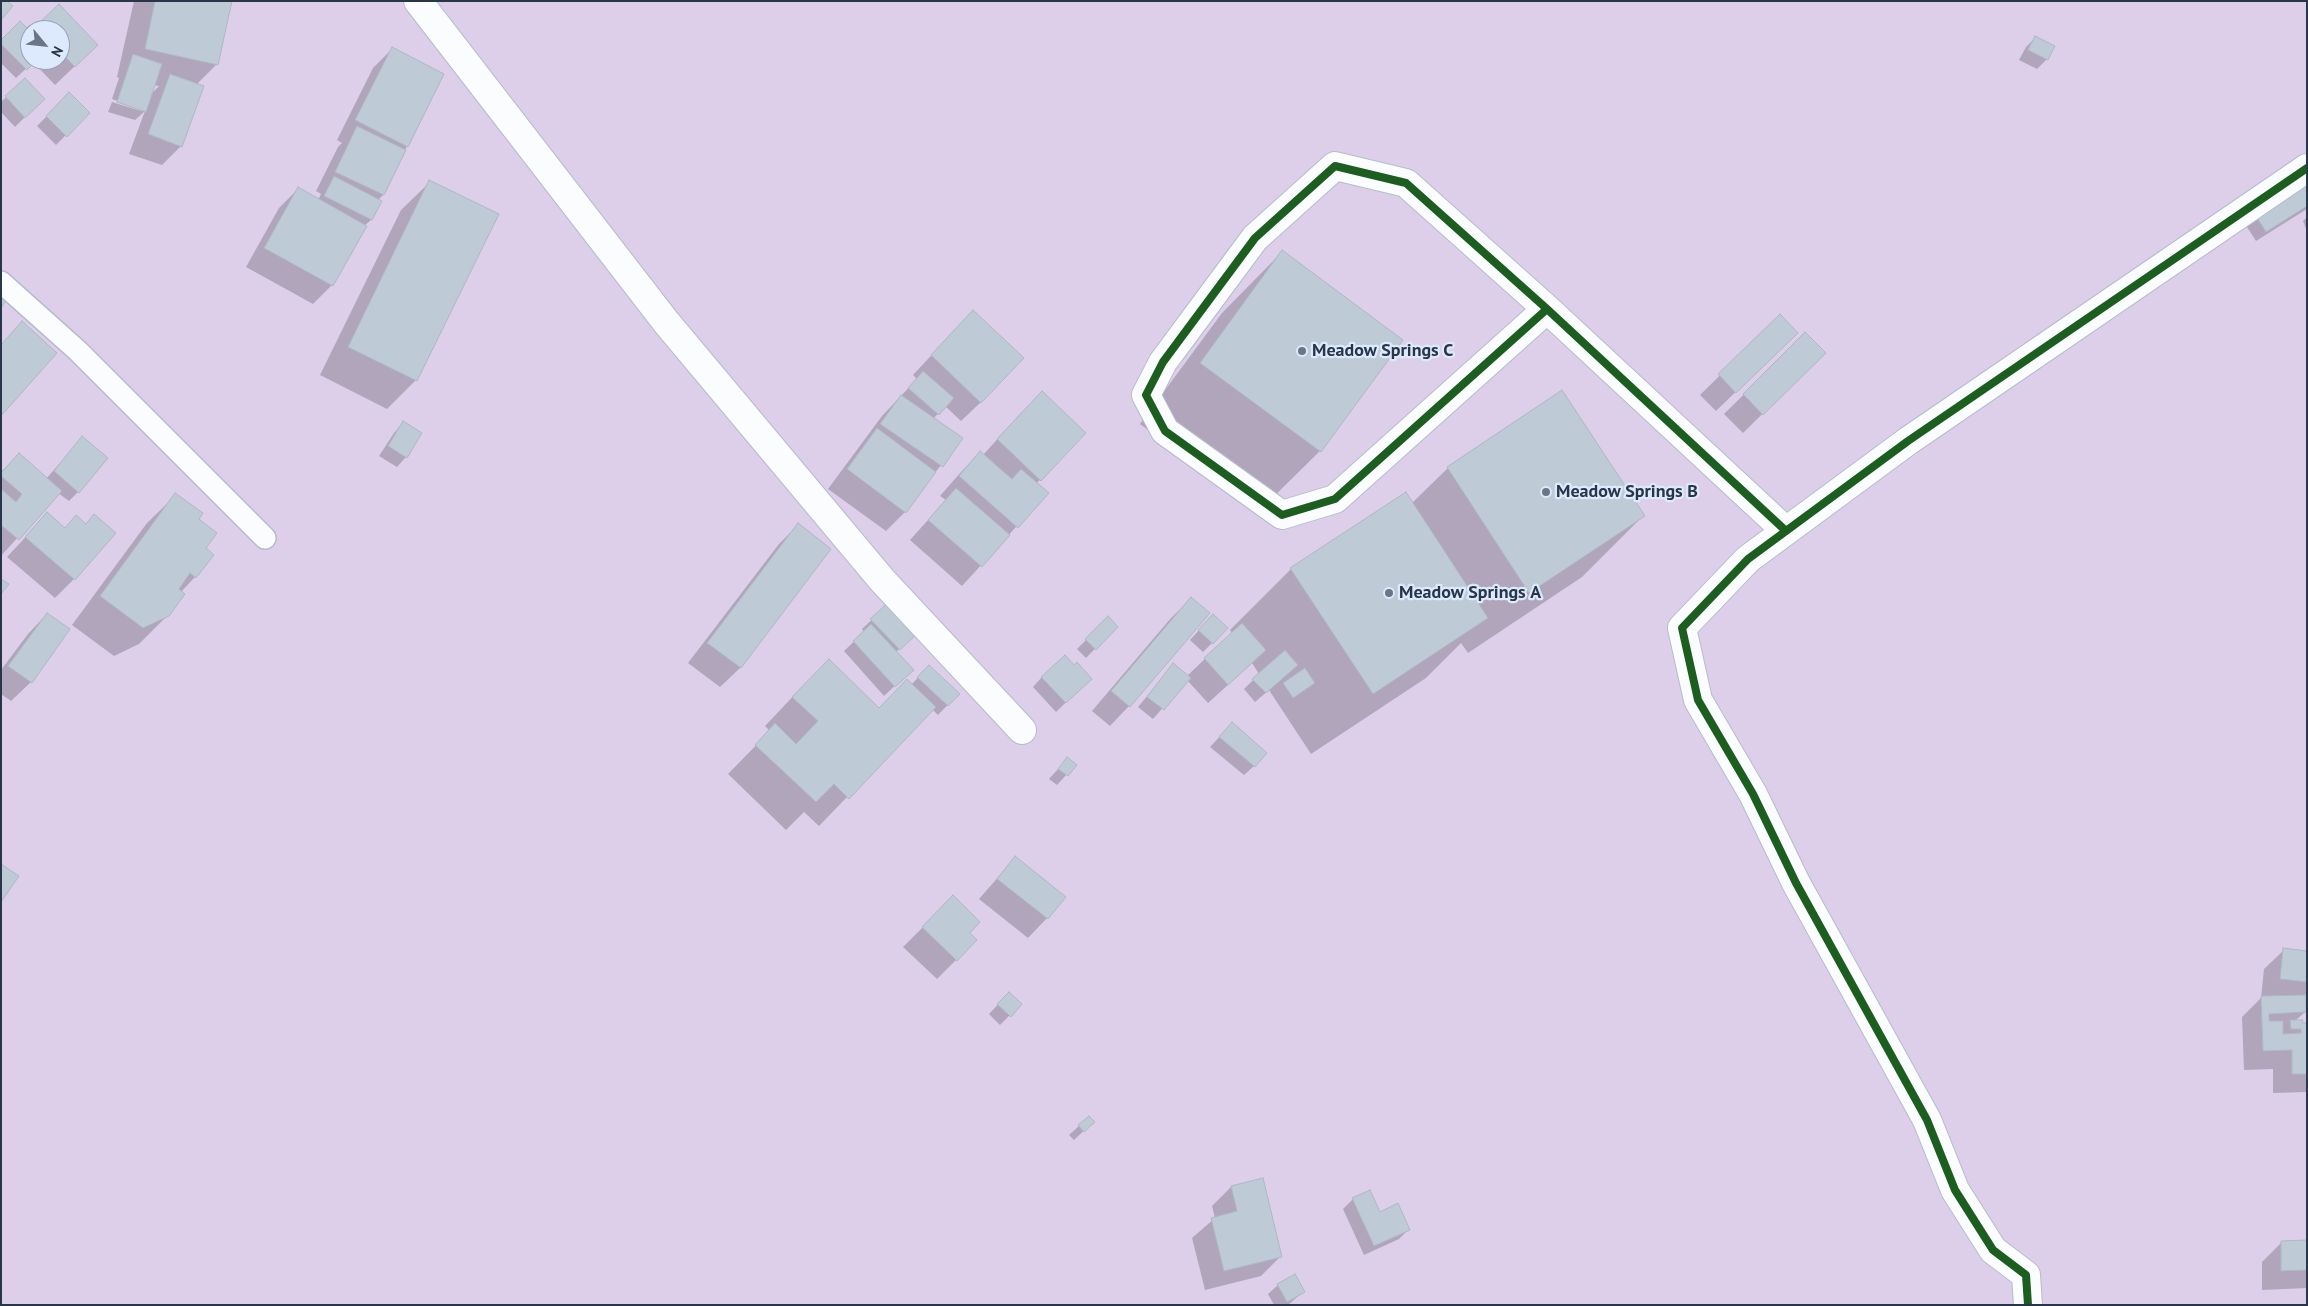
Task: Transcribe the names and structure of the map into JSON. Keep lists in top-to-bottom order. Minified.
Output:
{"places":["Meadow Springs C","Meadow Springs B","Meadow Springs A"],"north":"bottom right"}
